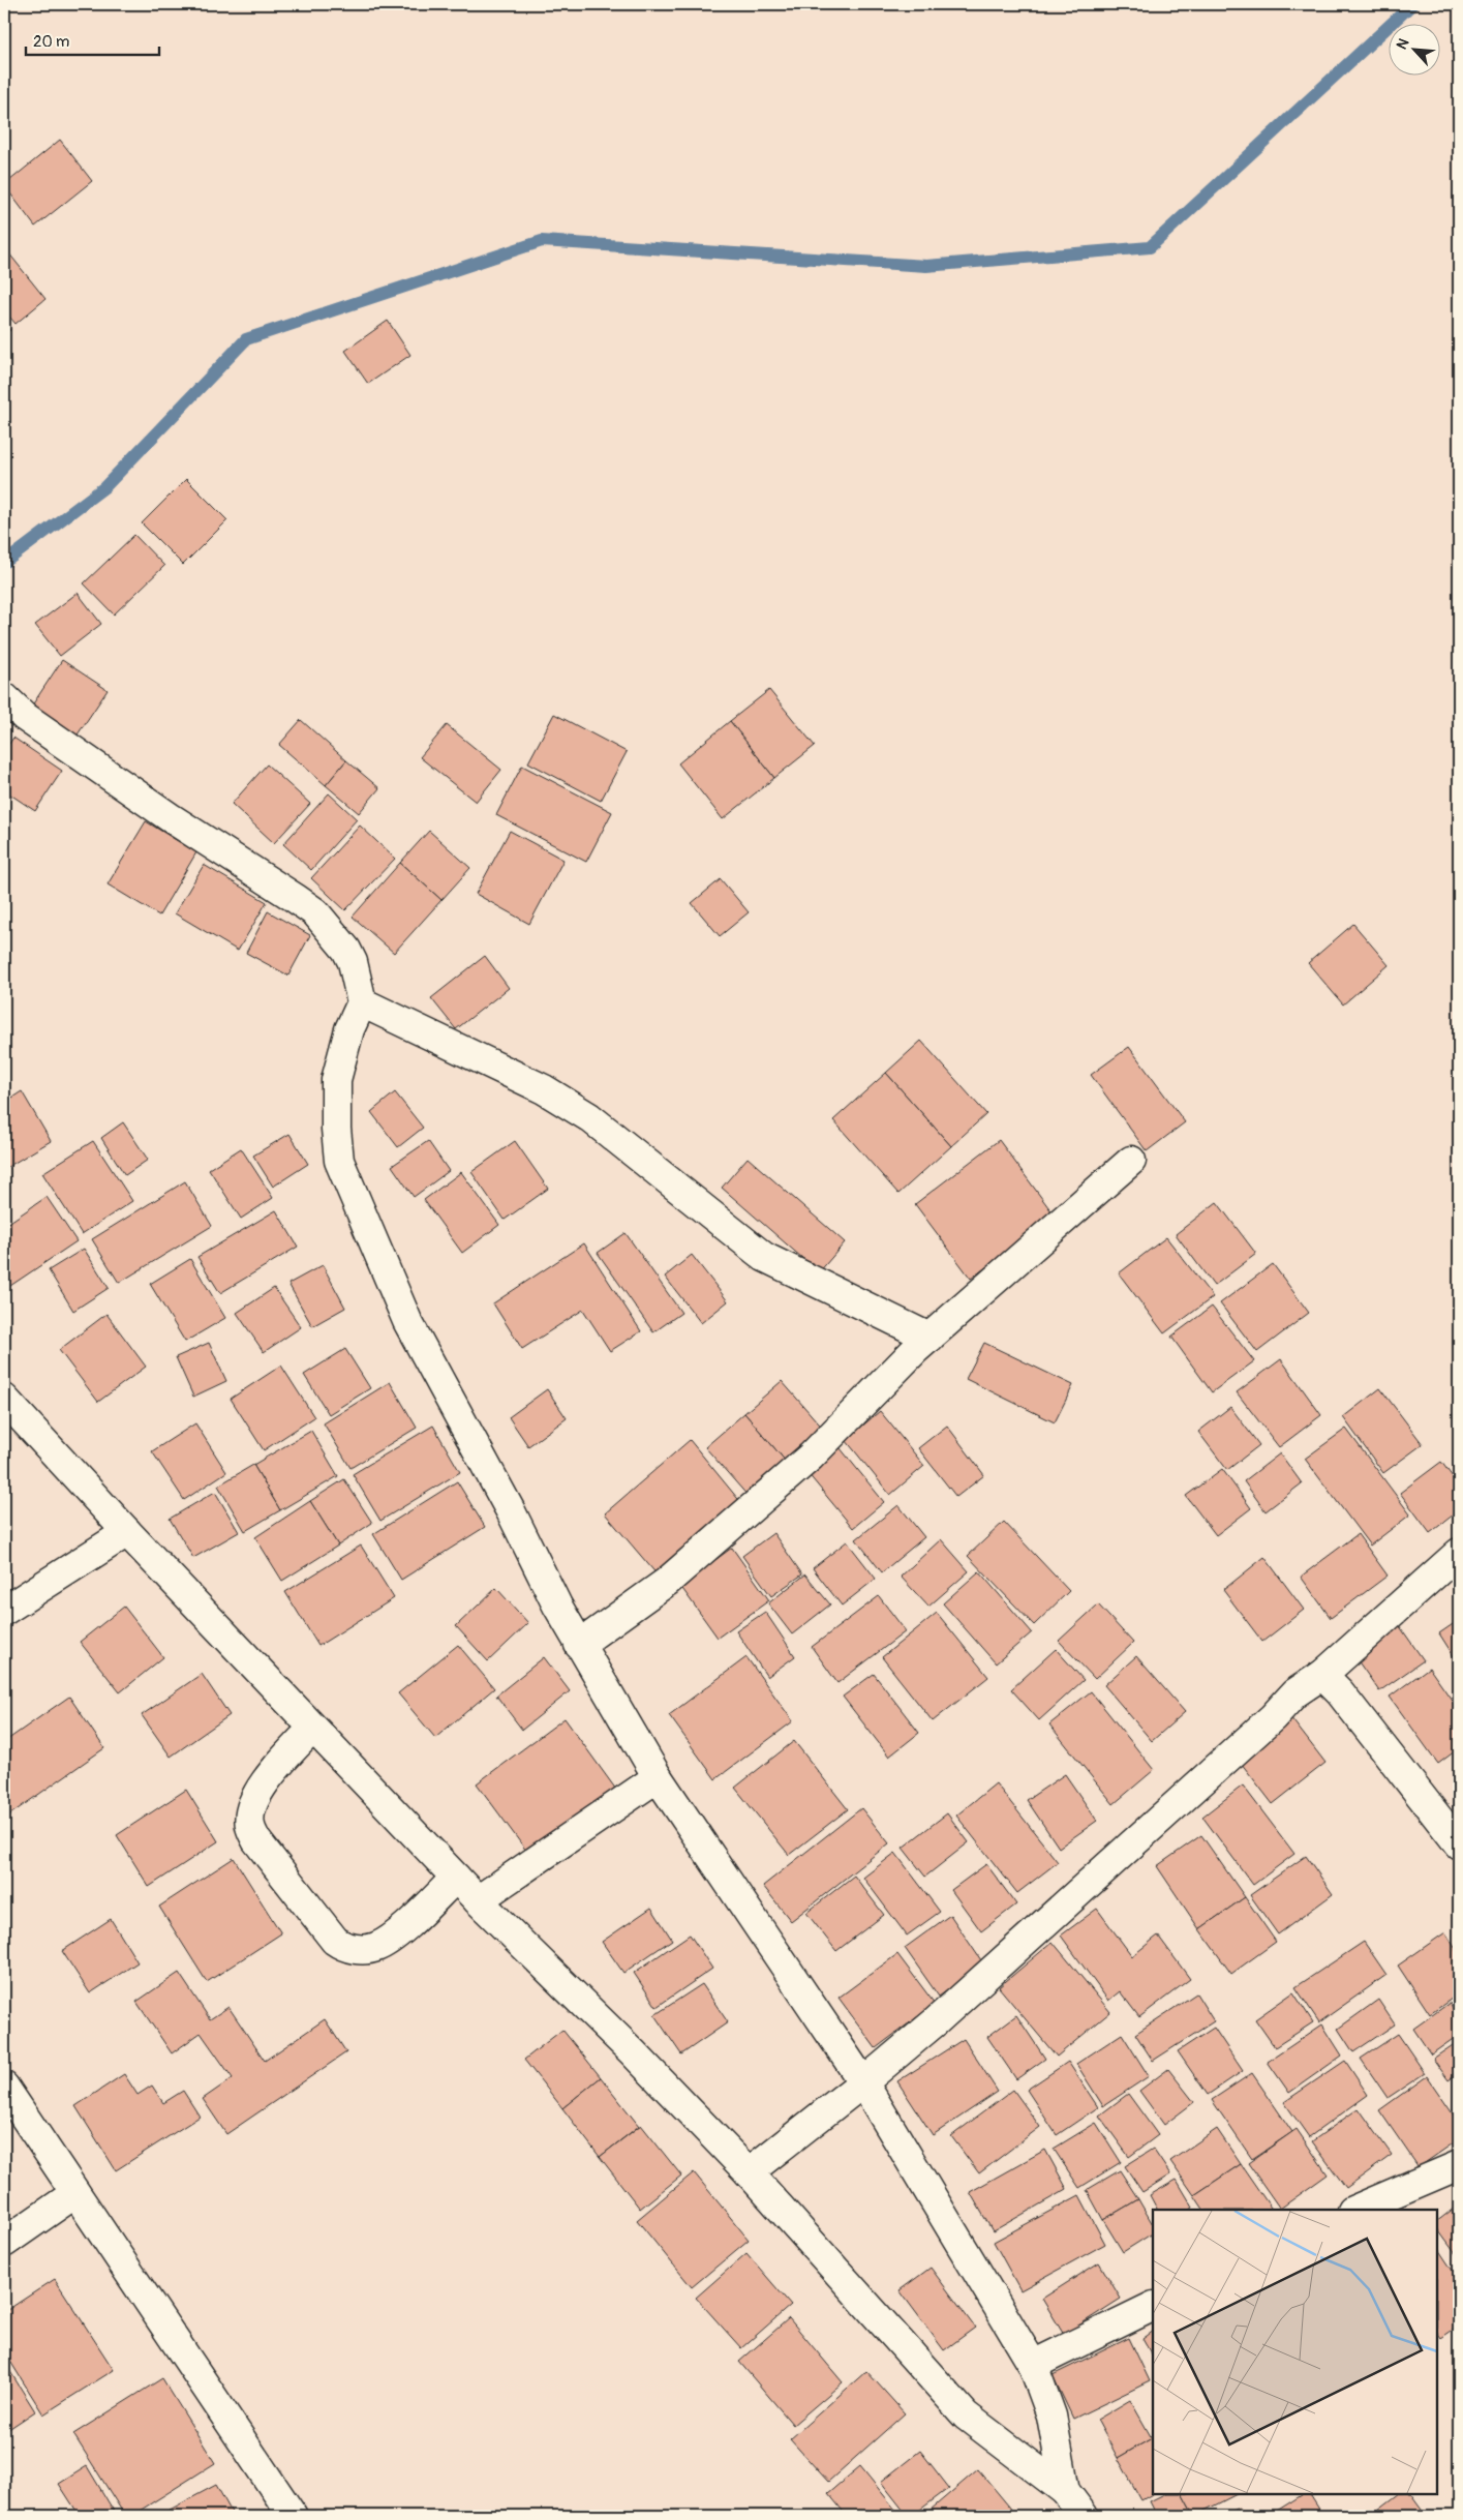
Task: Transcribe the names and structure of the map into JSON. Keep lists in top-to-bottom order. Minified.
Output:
{"scale_bar":"20 m","north":"top left"}
